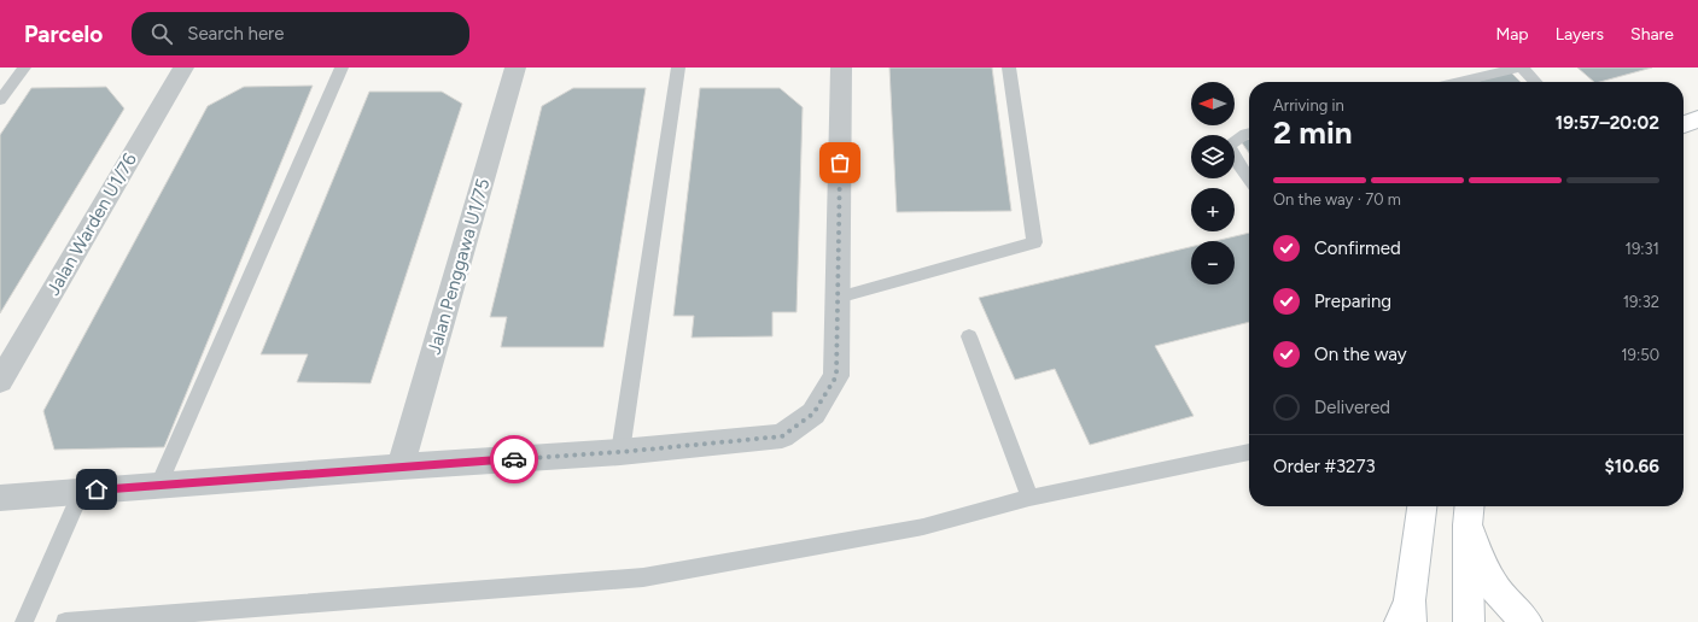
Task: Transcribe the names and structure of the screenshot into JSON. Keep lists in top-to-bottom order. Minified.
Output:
{"streets":{"street":["Jalan Warden U1/76","Jalan Penggawa U1/75"]},"north":"left","page":{"header":"Parcelo","search":"Search here","nav":["Map","Layers","Share"],"map_buttons":["+","−"],"heading":["2 min","Arriving in","19:57–20:02"],"panel":["Order #3273","$10.66"],"bar":"On the way · 70 m","list":[["Confirmed","19:31"],["Preparing","19:32"],["On the way","19:50"],"Delivered"]}}
